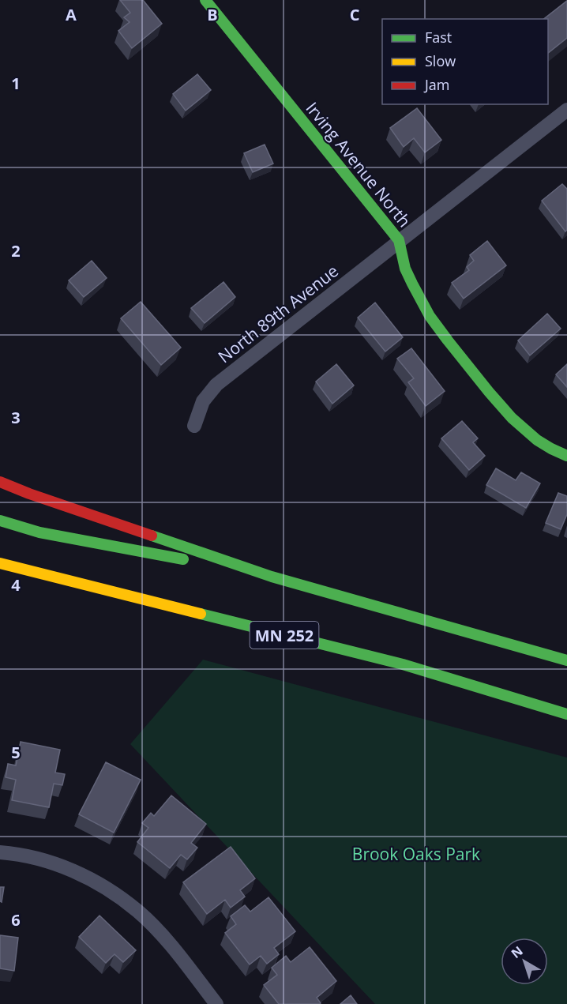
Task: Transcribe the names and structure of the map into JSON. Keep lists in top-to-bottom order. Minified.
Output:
{"streets":{"main road":["Irving Avenue North","MN 252"],"street":["North 89th Avenue"]},"crossings":[["Irving Avenue North","North 89th Avenue"]],"parks":["Brook Oaks Park"],"legend":["Fast","Slow","Jam"],"north":"top left","grid":{"columns":["A","B","C"],"rows":["1","2","3","4","5","6"]}}
